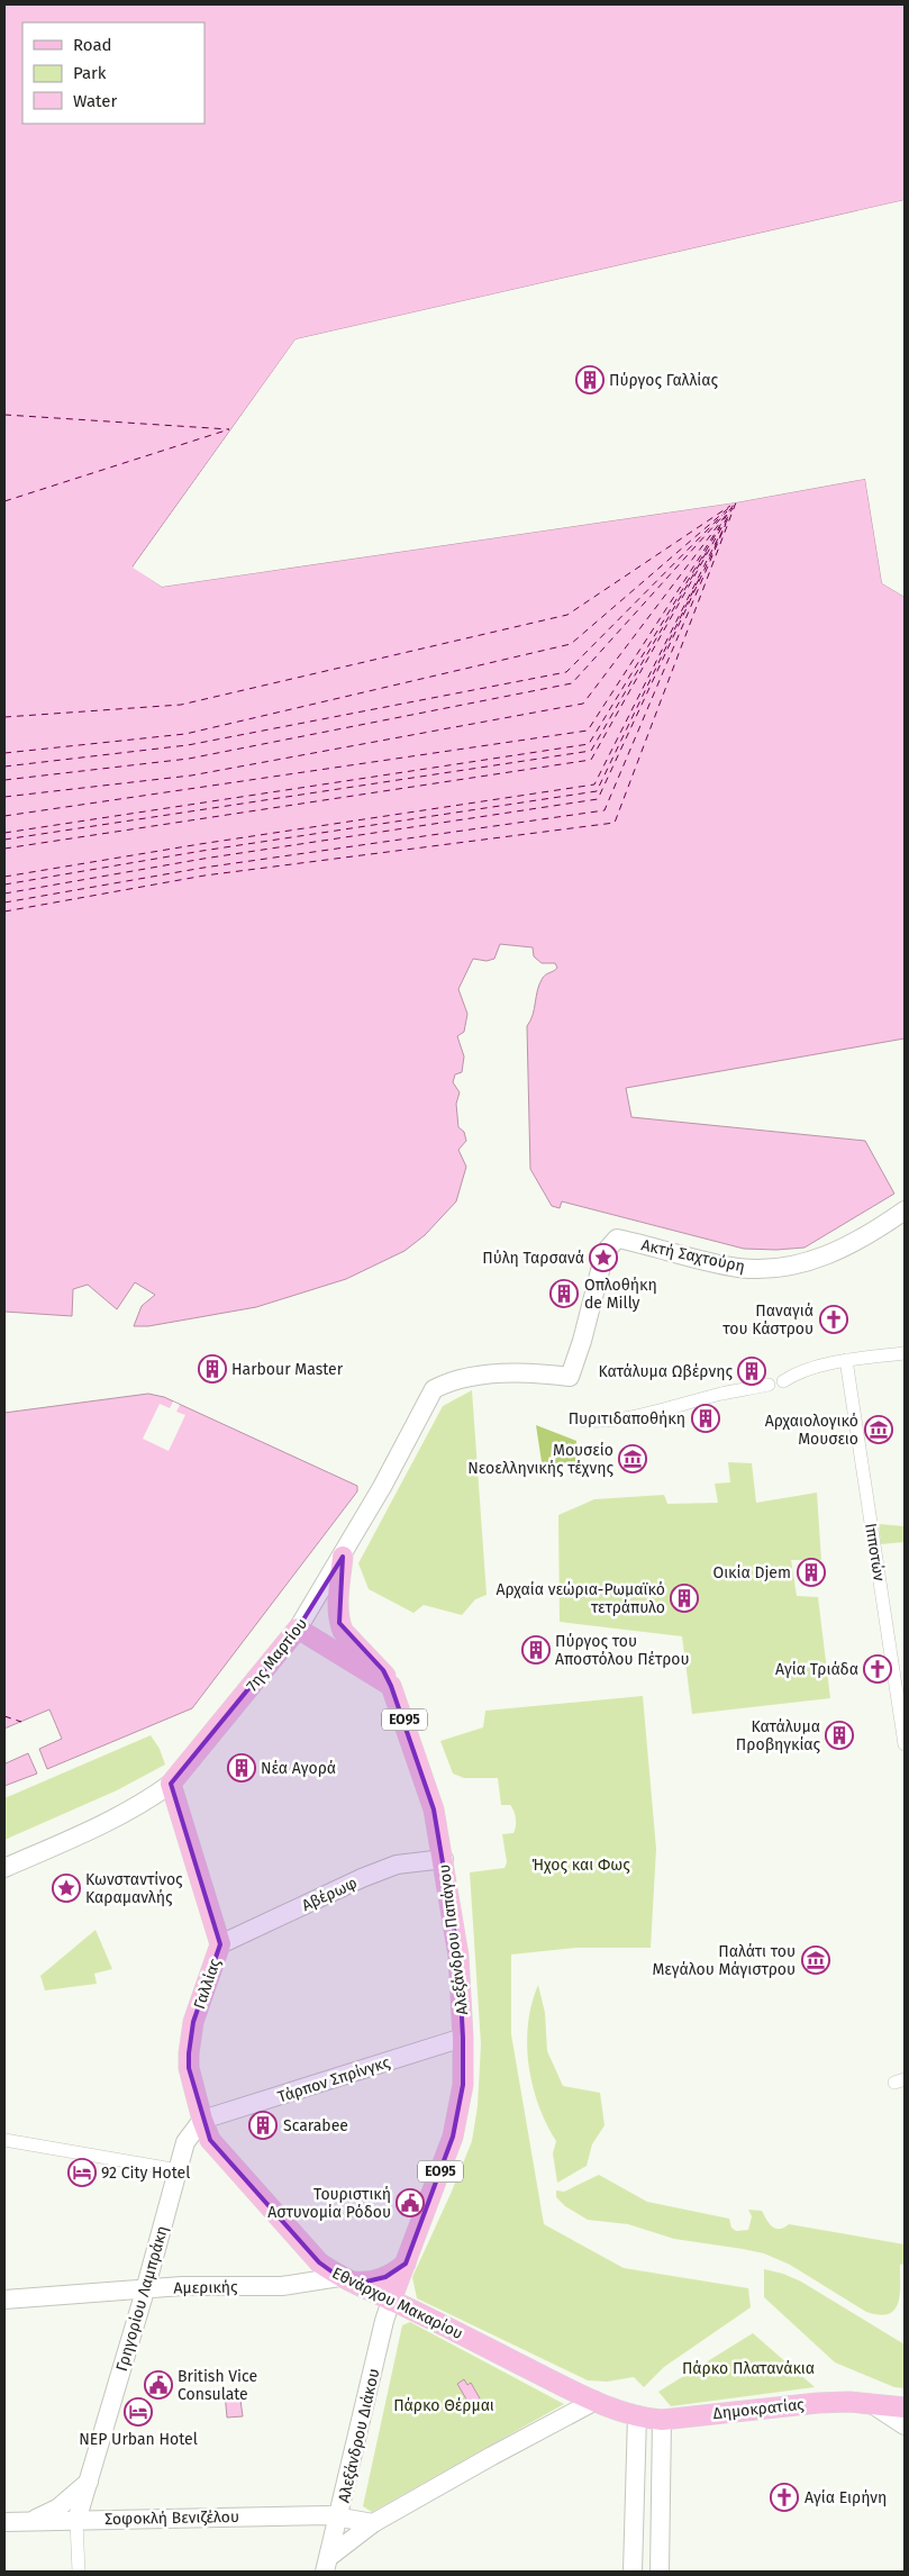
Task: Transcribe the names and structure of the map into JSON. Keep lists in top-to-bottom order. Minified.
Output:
{"streets":{"main road":["7ης Μαρτίου","ΕΟ95","Αλεξάνδρου Παπάγου","Γαλλίας","Εθνάρχου Μακαρίου","Δημοκρατίας"],"street":["Ακτή Σαχτούρη","Ιπποτών","Αβέρωφ","Τάρπον Σπρίνγκς","Αμερικής","Γρηγορίου Λαμπράκη","Αλεξάνδρου Διάκου","Σοφοκλή Βενιζέλου"]},"crossings":[["Ακτή Σαχτούρη","7ης Μαρτίου"],["7ης Μαρτίου","Αλεξάνδρου Παπάγου"],["7ης Μαρτίου","Γαλλίας"],["Αβέρωφ","Αλεξάνδρου Παπάγου"],["Αβέρωφ","Γαλλίας"],["Αλεξάνδρου Παπάγου","Τάρπον Σπρίνγκς"],["Αλεξάνδρου Παπάγου","Εθνάρχου Μακαρίου"],["Αλεξάνδρου Παπάγου","Αλεξάνδρου Διάκου"],["Γαλλίας","Τάρπον Σπρίνγκς"],["Γαλλίας","Γρηγορίου Λαμπράκη"],["Γαλλίας","Εθνάρχου Μακαρίου"],["Τάρπον Σπρίνγκς","Γρηγορίου Λαμπράκη"],["Τάρπον Σπρίνγκς","Εθνάρχου Μακαρίου"],["Αμερικής","Γρηγορίου Λαμπράκη"],["Αμερικής","Εθνάρχου Μακαρίου"],["Γρηγορίου Λαμπράκη","Εθνάρχου Μακαρίου"],["Γρηγορίου Λαμπράκη","Σοφοκλή Βενιζέλου"],["Εθνάρχου Μακαρίου","Δημοκρατίας"],["Εθνάρχου Μακαρίου","Αλεξάνδρου Διάκου"],["Αλεξάνδρου Διάκου","Σοφοκλή Βενιζέλου"]],"parks":["Ήχος και Φως","Πάρκο Πλατανάκια","Πάρκο Θέρμαι"],"places":{"building":["Πύργος Γαλλίας","Οπλοθήκη de Milly","Harbour Master","Κατάλυμα Ωβέρνης","Πυριτιδαποθήκη","Οικία Djem","Αρχαία νεώρια-Ρωμαϊκό τετράπυλο","Πύργος του Αποστόλου Πέτρου","Κατάλυμα Προβηγκίας","Νέα Αγορά","Scarabee"],"place":["Πύλη Ταρσανά","Κωνσταντίνος Καραμανλής"],"church":["Παναγιά του Κάστρου","Αγία Τριάδα","Αγία Ειρήνη"],"museum":["Αρχαιολογικό Μουσειο","Μουσείο Νεοελληνικής τέχνης","Παλάτι του Μεγάλου Μάγιστρου"],"hotel":["92 City Hotel","NEP Urban Hotel"],"public building":["Τουριστική Αστυνομία Ρόδου","British Vice Consulate"]},"legend":["Road","Park","Water"]}
